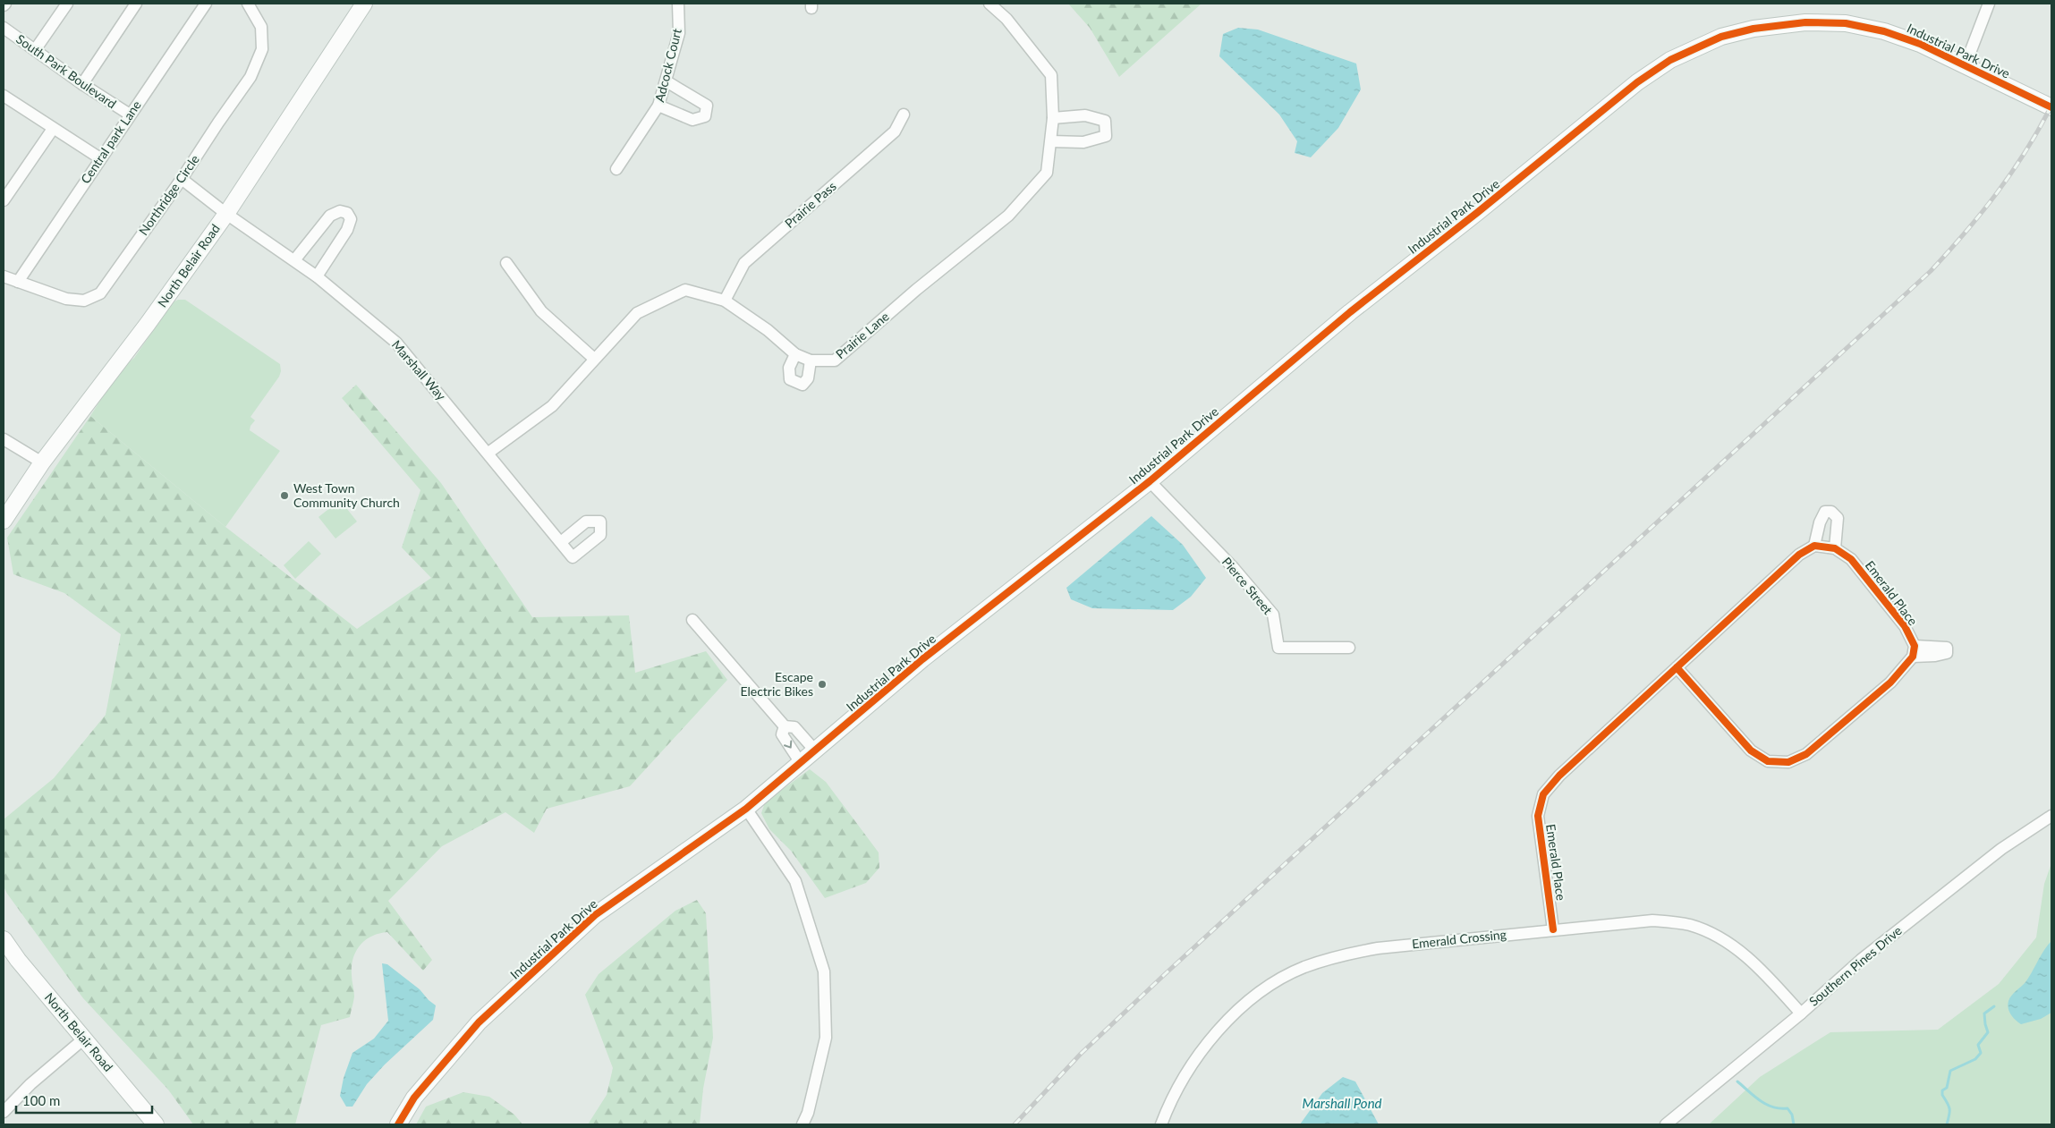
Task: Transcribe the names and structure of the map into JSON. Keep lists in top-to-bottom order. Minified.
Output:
{"streets":{"street":["Industrial Park Drive","Adcock Court","South Park Boulevard","Central park Lane","Northridge Circle","Prairie Pass","North Belair Road","Prairie Lane","Marshall Way","Pierce Street","Emerald Place","Emerald Crossing","Southern Pines Drive"]},"crossings":[["Industrial Park Drive","Pierce Street"],["South Park Boulevard","Central park Lane"],["Central park Lane","Northridge Circle"],["Northridge Circle","Marshall Way"],["Prairie Pass","Prairie Lane"],["North Belair Road","Marshall Way"],["Prairie Lane","Marshall Way"],["Emerald Place","Emerald Crossing"],["Emerald Crossing","Southern Pines Drive"]],"water":["Marshall Pond"],"places":["West Town Community Church","Escape Electric Bikes"],"scale_bar":"100 m"}
